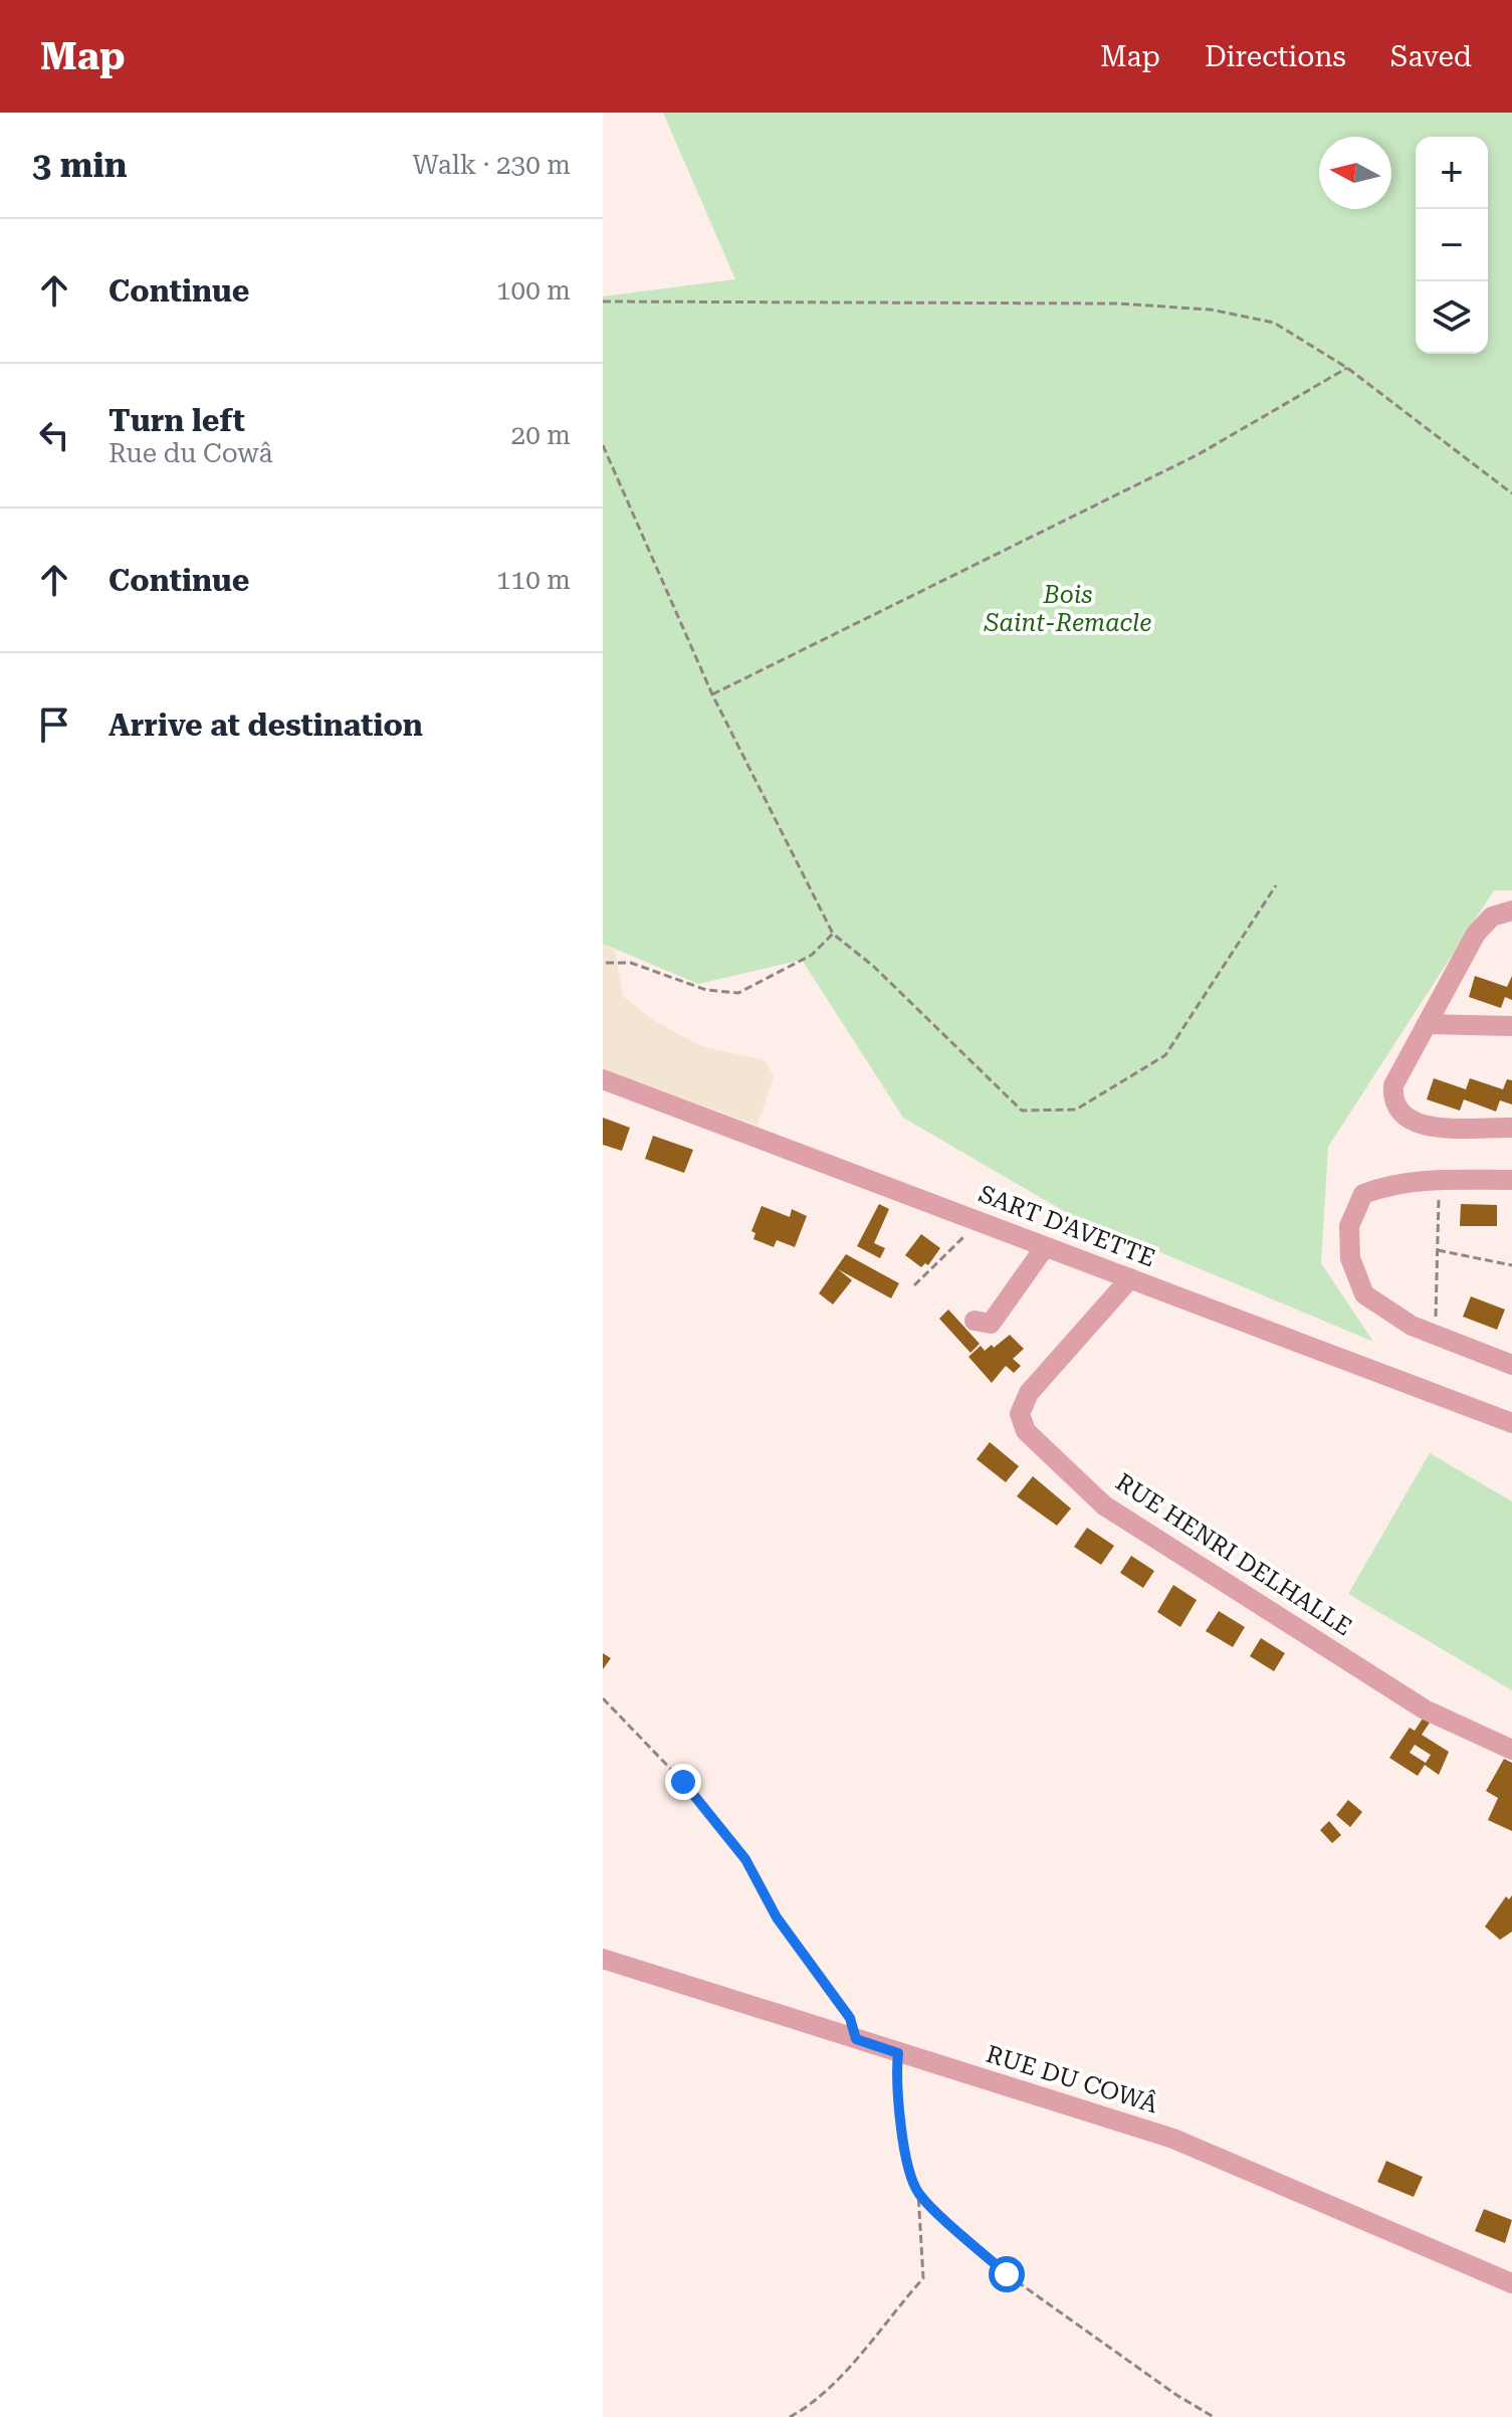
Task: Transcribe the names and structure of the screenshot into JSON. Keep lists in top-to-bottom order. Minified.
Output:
{"streets":{"street":["SART D'AVETTE","RUE HENRI DELHALLE","RUE DU COWÂ"]},"crossings":[["SART D'AVETTE","RUE HENRI DELHALLE"]],"parks":["Bois Saint-Remacle"],"north":"left","page":{"header":"Map","nav":["Map","Directions","Saved"],"heading":["3 min","Walk · 230 m"],"map_buttons":["+","−"],"list":[["Continue","100 m"],["Turn left","Rue du Cowâ","20 m"],["Continue","110 m"],"Arrive at destination"]}}
